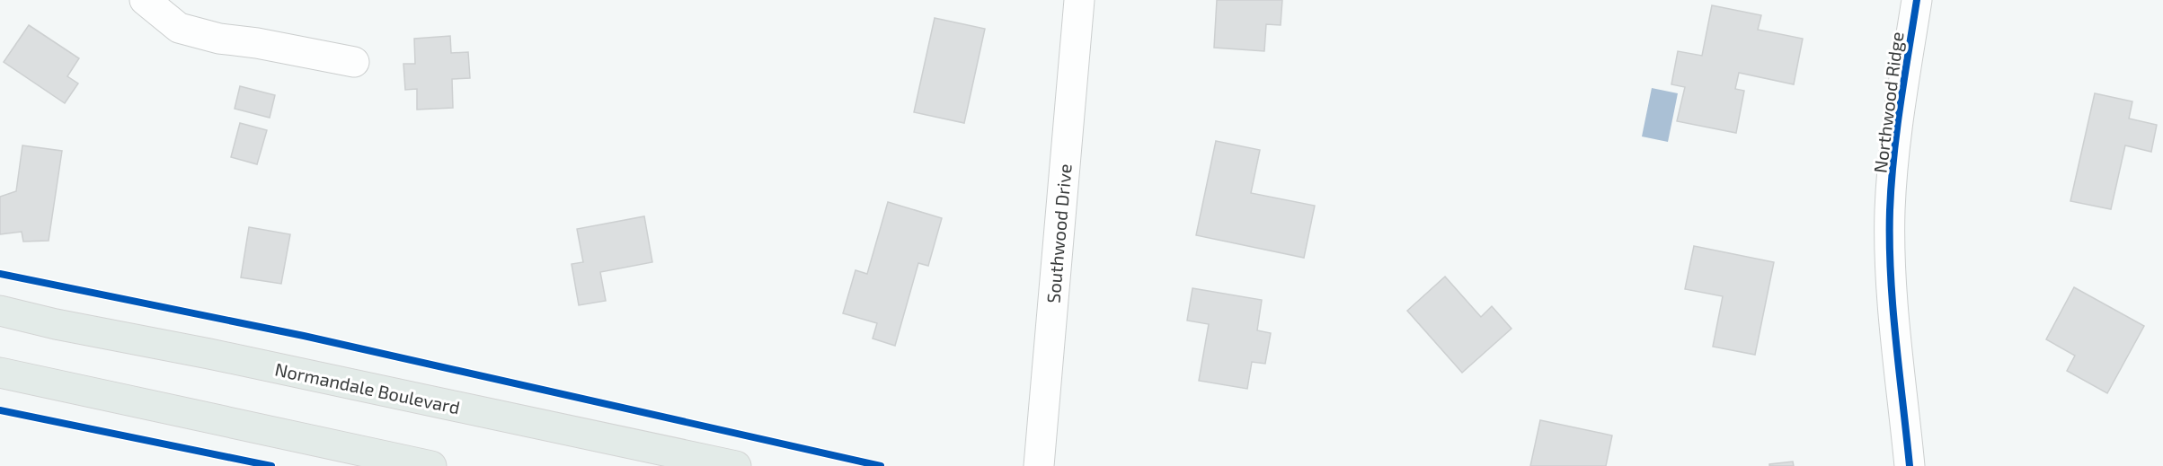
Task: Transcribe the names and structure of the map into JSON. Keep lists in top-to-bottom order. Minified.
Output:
{"streets":{"main road":["Normandale Boulevard"],"street":["Northwood Ridge","Southwood Drive"]}}
